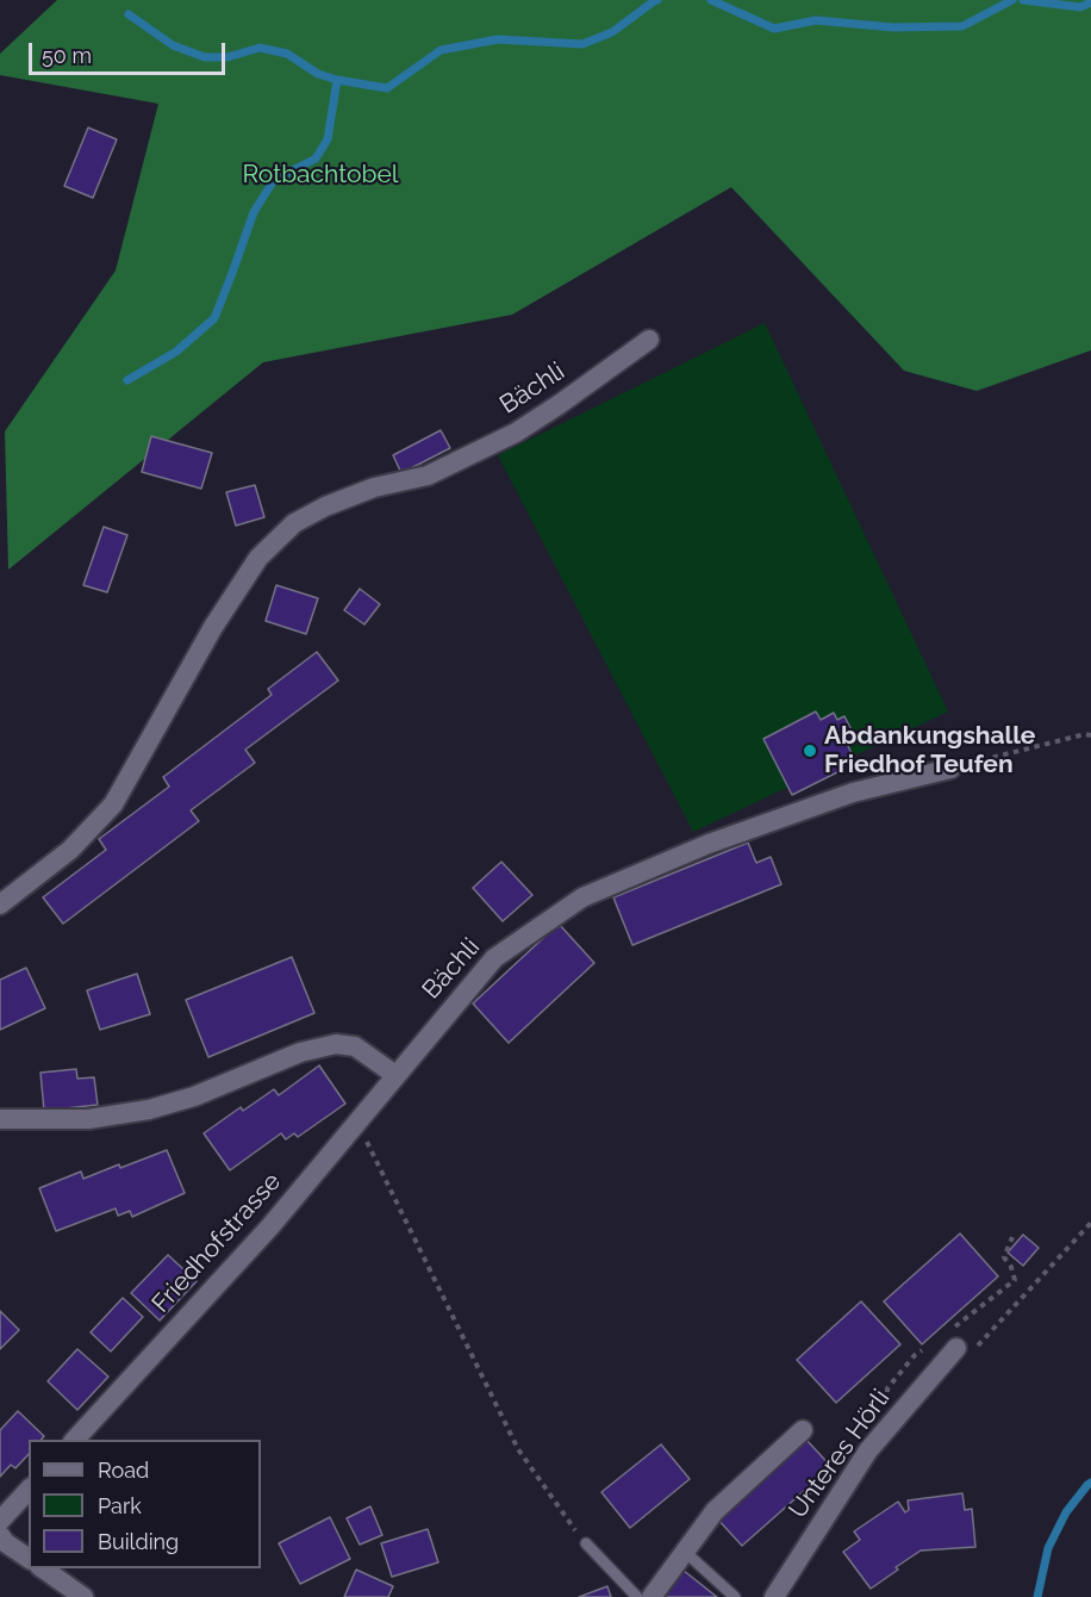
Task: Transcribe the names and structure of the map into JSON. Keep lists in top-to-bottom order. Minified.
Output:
{"streets":{"street":["Bächli","Friedhofstrasse","Unteres Hörli"]},"crossings":[["Bächli","Friedhofstrasse"]],"parks":["Rotbachtobel"],"places":["Abdankungshalle Friedhof Teufen"],"legend":["Road","Park","Building"],"scale_bar":"50 m"}
